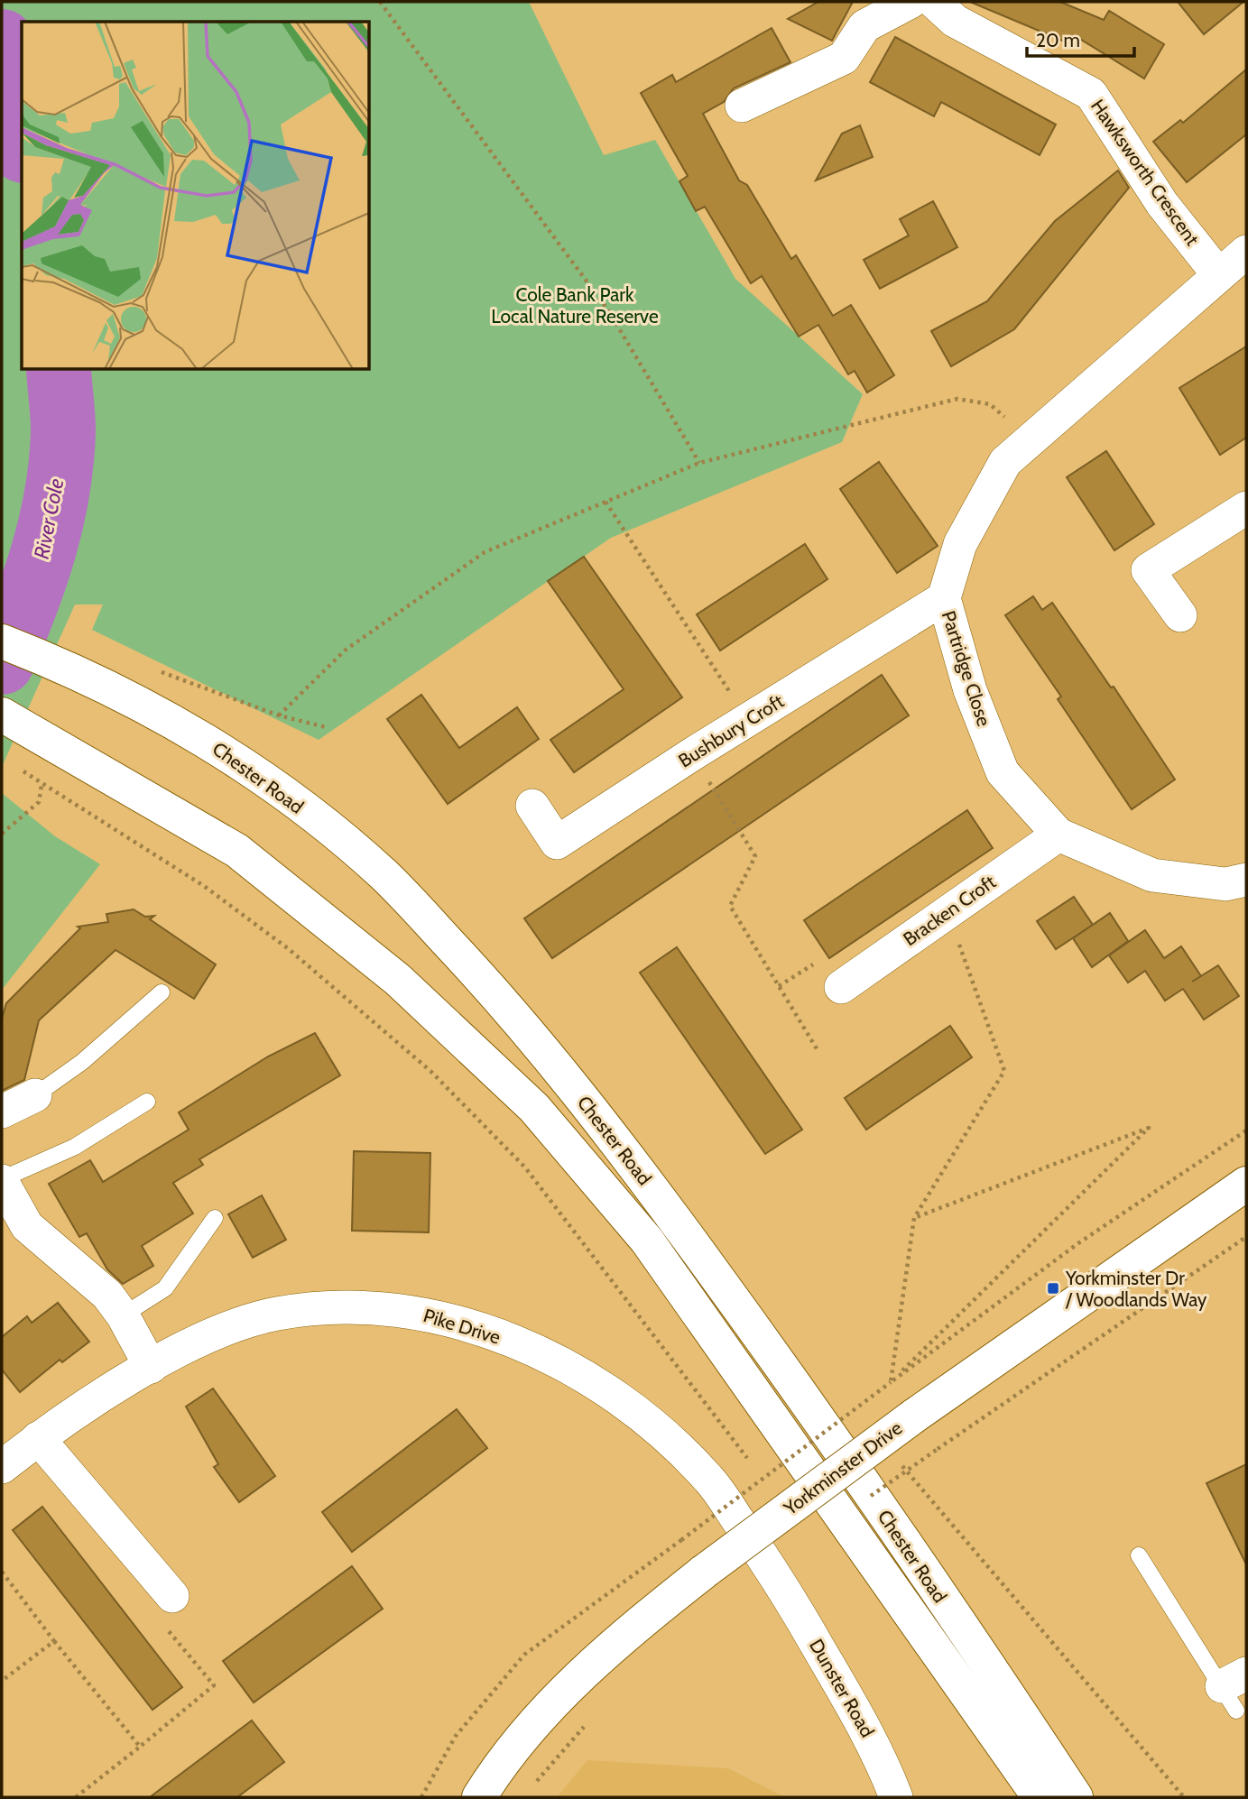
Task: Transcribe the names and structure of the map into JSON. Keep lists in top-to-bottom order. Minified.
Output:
{"streets":{"main road":["Chester Road","Yorkminster Drive"],"street":["Hawksworth Crescent","Partridge Close","Bushbury Croft","Bracken Croft","Pike Drive","Dunster Road"]},"crossings":[["Hawksworth Crescent","Partridge Close"],["Partridge Close","Bushbury Croft"],["Partridge Close","Bracken Croft"],["Pike Drive","Dunster Road"]],"water":["River Cole"],"parks":["Cole Bank Park Local Nature Reserve"],"places":{"transit":["Yorkminster Dr / Woodlands Way"]},"scale_bar":"20 m"}
